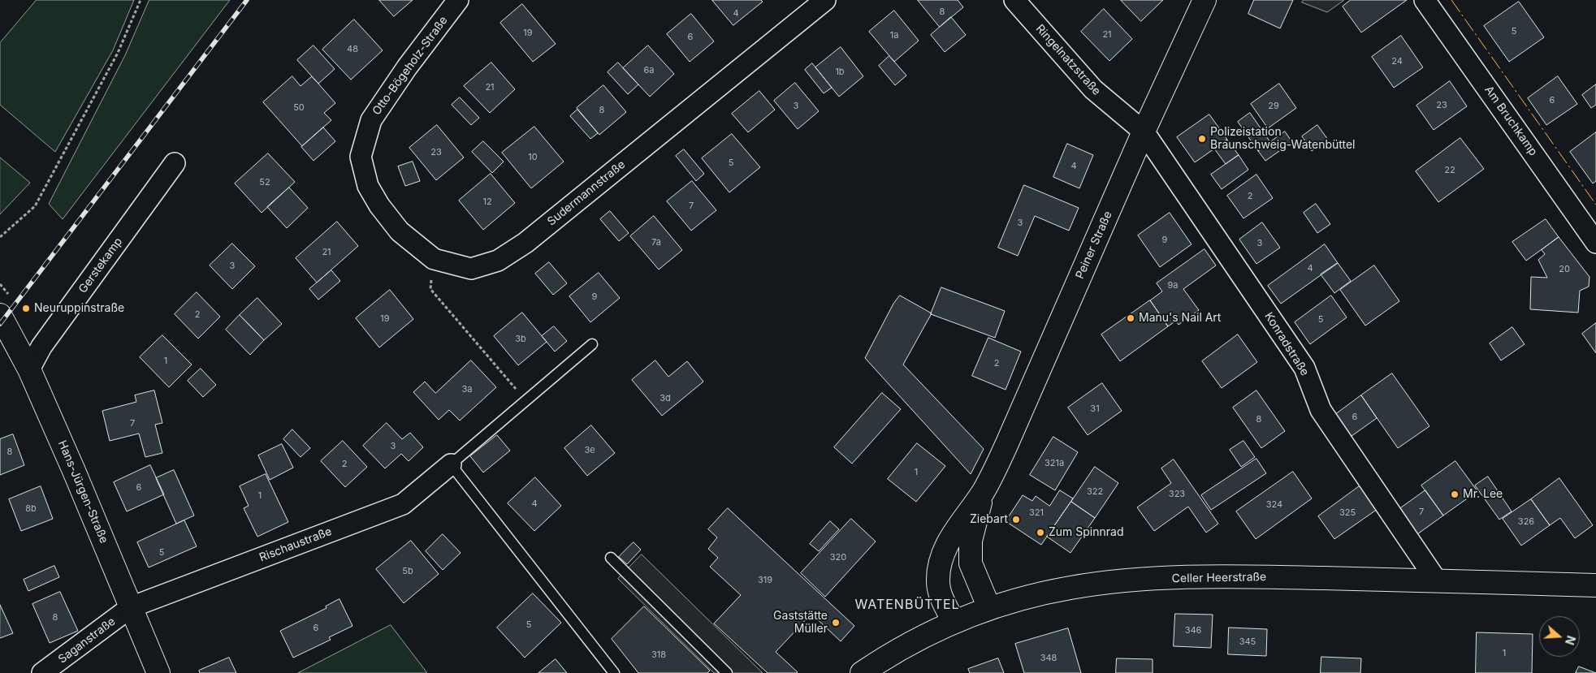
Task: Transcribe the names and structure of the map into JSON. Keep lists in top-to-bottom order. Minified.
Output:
{"streets":{"main road":["Peiner Straße","Hans-Jürgen-Straße","Celler Heerstraße"],"street":["Ringelnatzstraße","Otto-Bögeholz-Straße","Am Bruchkamp","Sudermannstraße","Gerstekamp","Konradstraße","Rischaustraße","Saganstraße"]},"crossings":[["Ringelnatzstraße","Peiner Straße"],["Ringelnatzstraße","Konradstraße"],["Otto-Bögeholz-Straße","Sudermannstraße"],["Peiner Straße","Konradstraße"],["Peiner Straße","Celler Heerstraße"],["Gerstekamp","Hans-Jürgen-Straße"],["Konradstraße","Celler Heerstraße"],["Hans-Jürgen-Straße","Rischaustraße"],["Hans-Jürgen-Straße","Saganstraße"],["Rischaustraße","Saganstraße"]],"districts":["WATENBÜTTEL"],"places":["Polizeistation Braunschweig-Watenbüttel","Neuruppinstraße","Manu's Nail Art","Mr. Lee","Ziebart","Zum Spinnrad","Gaststätte Müller"],"house_numbers":["8","4","5","19","21","1a","6","48","24","6a","1b","21","6","23","3","29","50","8","23","10","5","4","22","52","2","12","7","3","9","7a","3","21","3","4","20","9a","9","2","19","5","3b","1","2","3a","3d","31","6","8","7","3","3e","8","321a","2","1","6","322","323","1","4","324","8b","7","321","325","326","5","320","5b","319","8","5","6","346","345","1","318","348"],"north":"right"}
